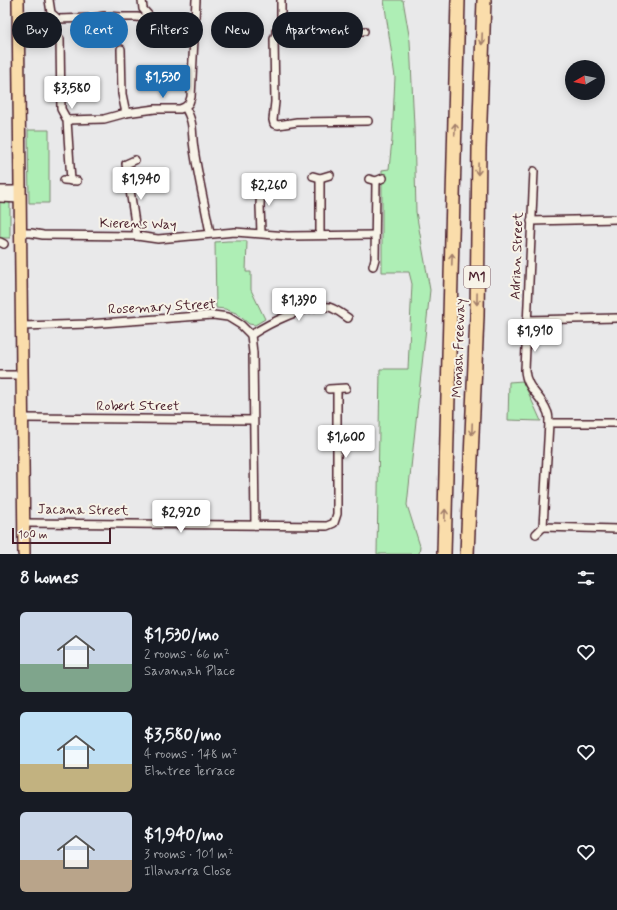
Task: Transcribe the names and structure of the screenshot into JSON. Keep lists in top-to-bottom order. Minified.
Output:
{"streets":{"highway":["M1","Monash Freeway"],"street":["Kierens Way","Adrian Street","Rosemary Street","Robert Street","Jacana Street"]},"scale_bar":"100 m","north":"left","page":{"chip":["Buy","Rent","Filters","New","Apartment"],"price":["$1,530","$3,580","$1,940","$2,260","$1,390","$1,910","$1,600","$2,920"],"scale":"100 m","heading":"8 homes","list":[{"name":"$1,530/mo","note":"2 rooms · 66 m² · Savannah Place"},{"name":"$3,580/mo","note":"4 rooms · 148 m² · Elmtree Terrace"},{"name":"$1,940/mo","note":"3 rooms · 101 m² · Illawarra Close"}]}}
